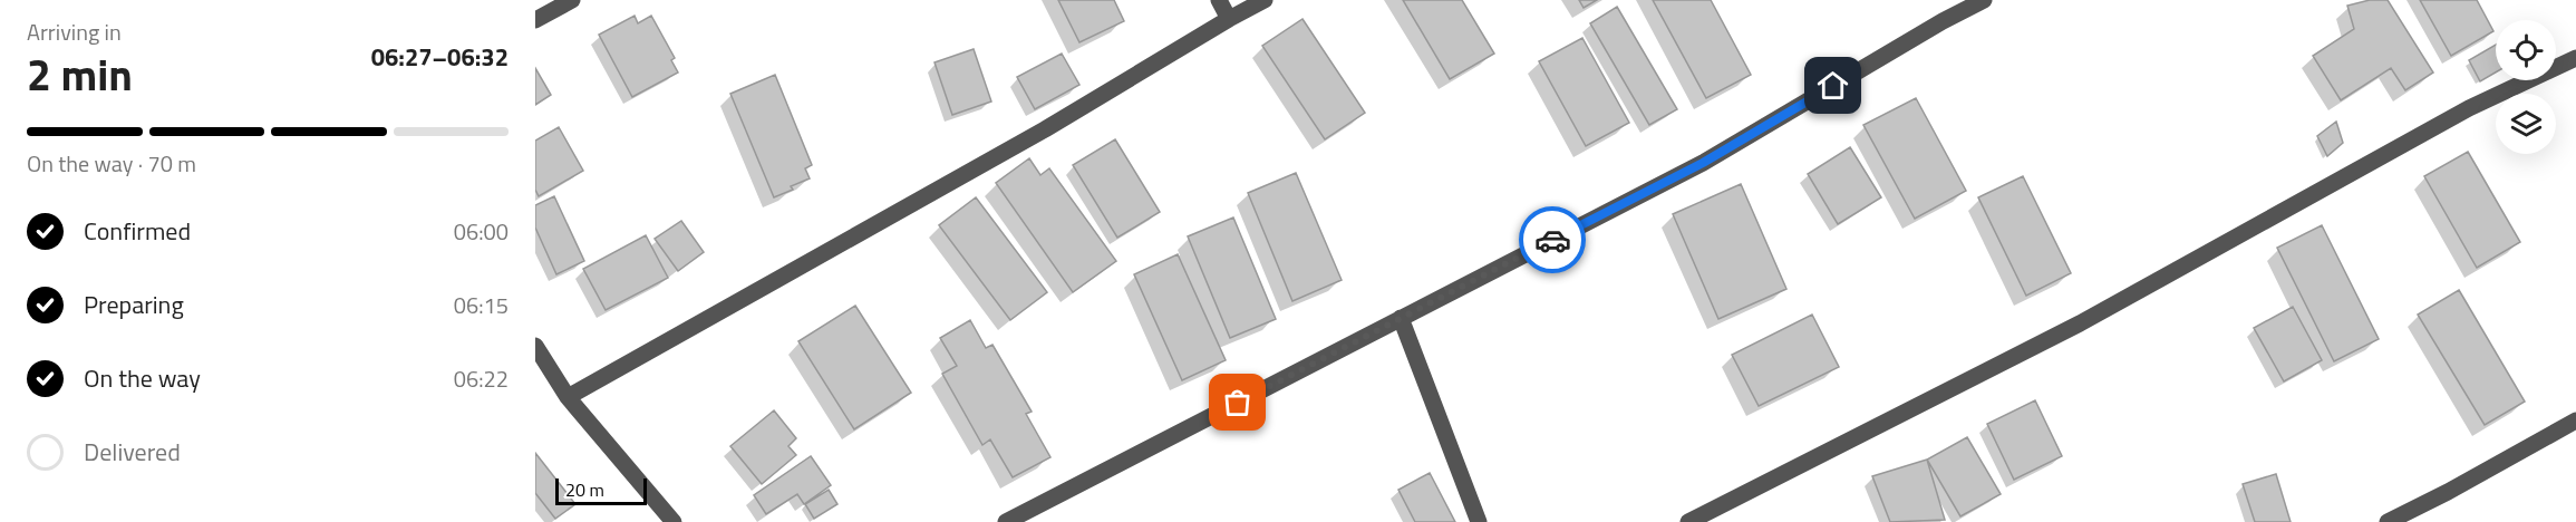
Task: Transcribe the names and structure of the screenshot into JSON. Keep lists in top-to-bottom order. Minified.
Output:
{"scale_bar":"20 m","page":{"heading":["2 min","Arriving in","06:27–06:32"],"bar":"On the way · 70 m","list":[["Confirmed","06:00"],["Preparing","06:15"],["On the way","06:22"],"Delivered"],"scale":"20 m"}}
